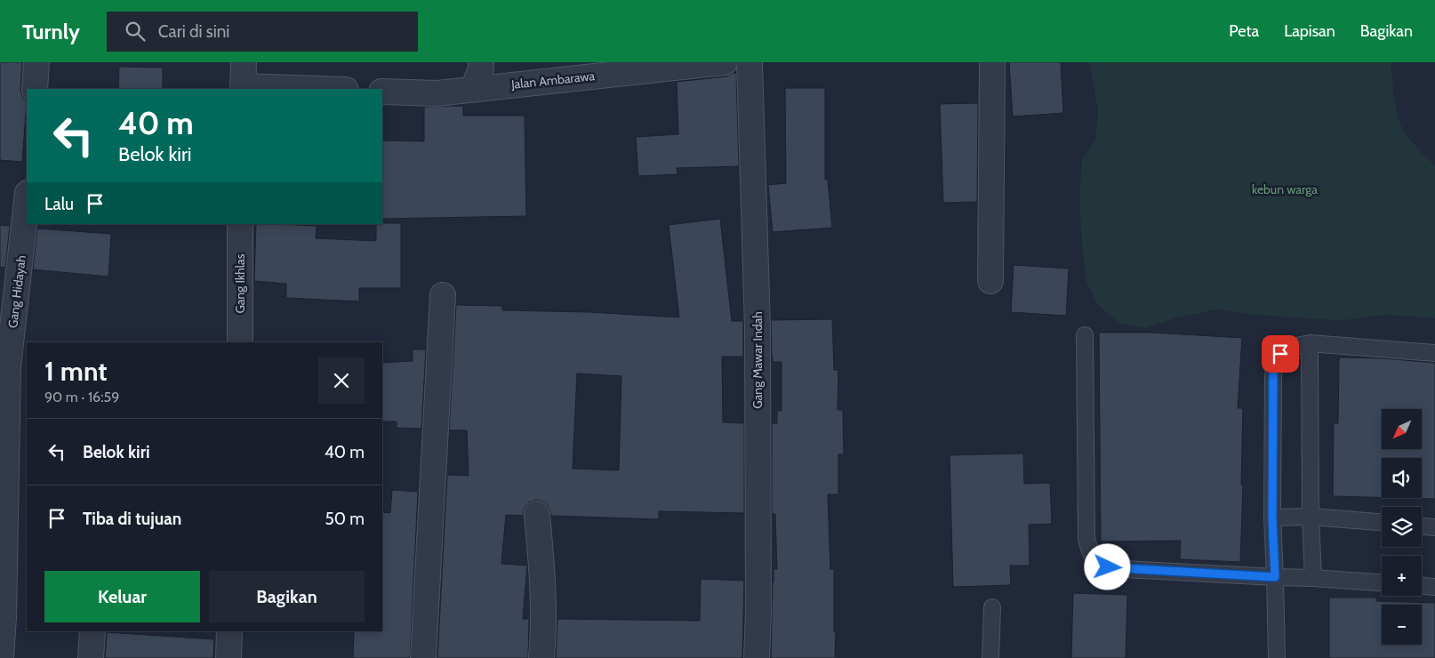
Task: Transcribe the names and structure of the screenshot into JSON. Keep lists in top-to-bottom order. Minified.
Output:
{"streets":{"street":["Jalan Ambarawa","Gang Ikhlas","Gang Hidayah","Gang Mawar Indah"]},"parks":["kebun warga"],"north":"bottom left","page":{"header":"Turnly","search":"Cari di sini","nav":["Peta","Lapisan","Bagikan"],"turn":["40 m","Belok kiri"],"then":"Lalu","heading":["1 mnt","90 m · 16:59"],"map_buttons":["+","−"],"list":[{"name":"Belok kiri","value":"40 m"},{"name":"Tiba di tujuan","value":"50 m"}],"buttons":["Keluar","Bagikan"]}}
